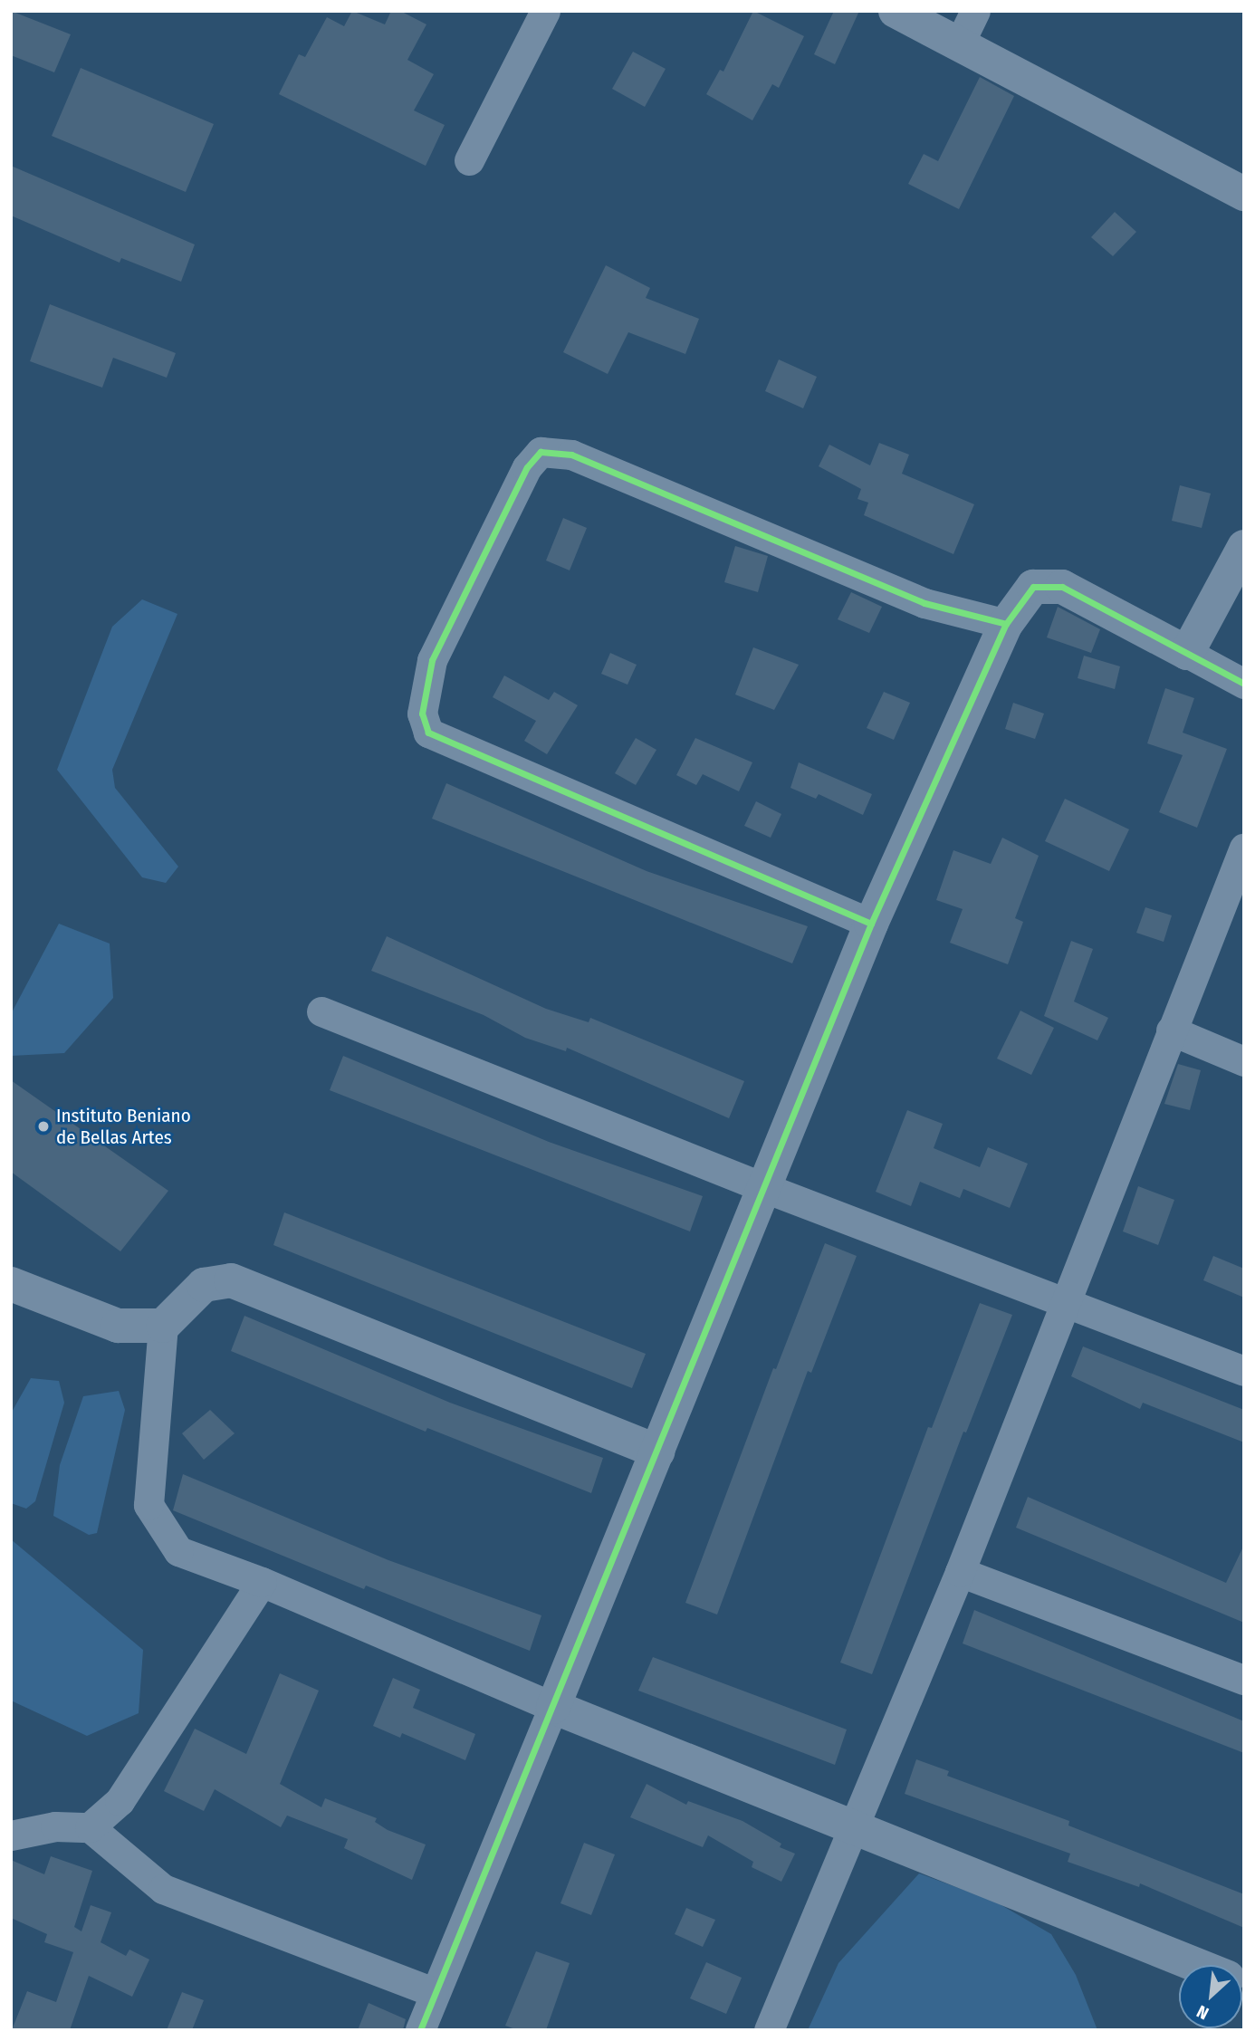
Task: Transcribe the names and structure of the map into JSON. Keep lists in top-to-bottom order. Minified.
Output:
{"places":["Instituto Beniano de Bellas Artes"],"north":"bottom left"}
